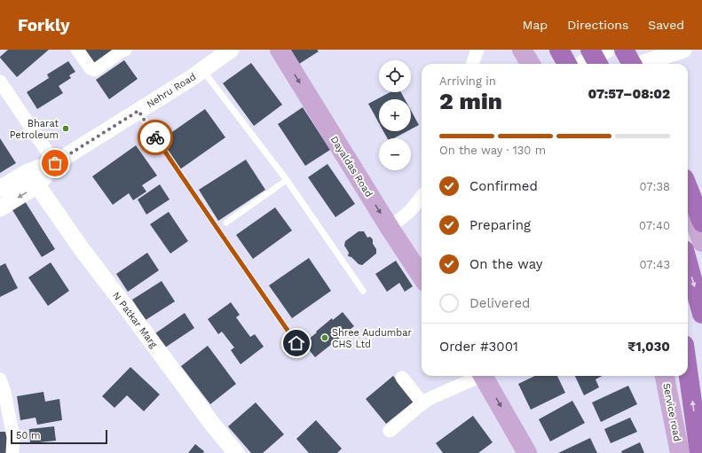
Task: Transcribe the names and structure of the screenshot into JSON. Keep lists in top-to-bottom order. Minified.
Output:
{"streets":{"main road":["Dayaldas Road","Service road"],"street":["Nehru Road","N Patkar Marg"]},"crossings":[["Nehru Road","N Patkar Marg"]],"one_way":["Dayaldas Road"],"places":["Bharat Petroleum","Shree Audumbar CHS Ltd"],"scale_bar":"50 m","page":{"header":"Forkly","nav":["Map","Directions","Saved"],"map_buttons":["+","−"],"heading":["2 min","Arriving in","07:57–08:02"],"panel":["Order #3001","₹1,030"],"bar":"On the way · 130 m","list":[["Confirmed","07:38"],["Preparing","07:40"],["On the way","07:43"],"Delivered"],"scale":"50 m"}}
